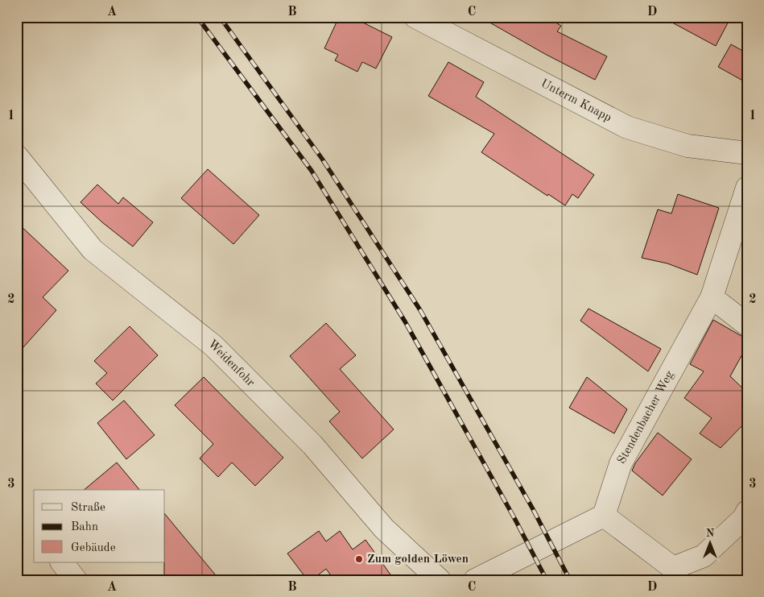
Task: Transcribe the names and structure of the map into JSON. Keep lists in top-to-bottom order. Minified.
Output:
{"streets":{"street":["Unterm Knapp","Weidenfohr","Stendenbacher Weg"]},"places":["Zum golden Löwen"],"legend":["Straße","Bahn","Gebäude"],"north":"top","grid":{"columns":["A","B","C","D"],"rows":["1","2","3"]}}
